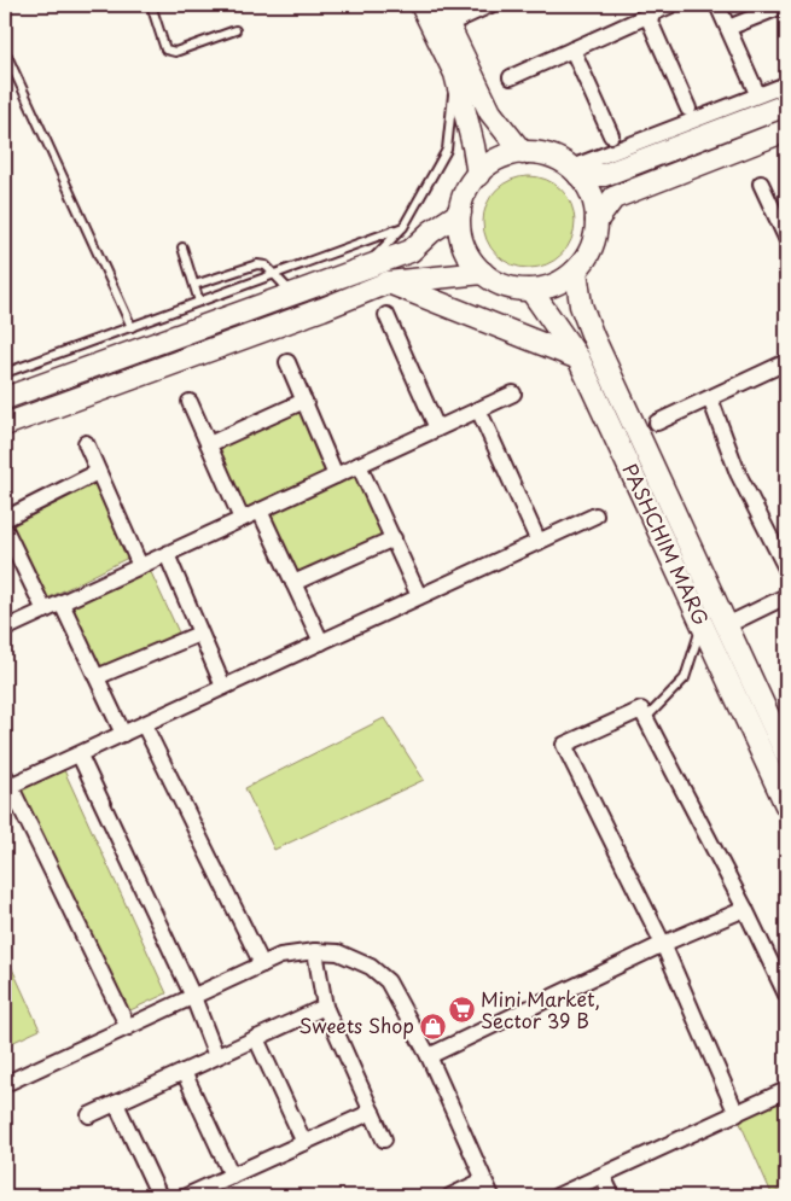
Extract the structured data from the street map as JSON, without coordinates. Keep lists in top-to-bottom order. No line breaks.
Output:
{"streets":{"main road":["PASHCHIM MARG"]},"places":{"supermarket":["Mini Market, Sector 39 B"],"shop":["Sweets Shop"]}}
